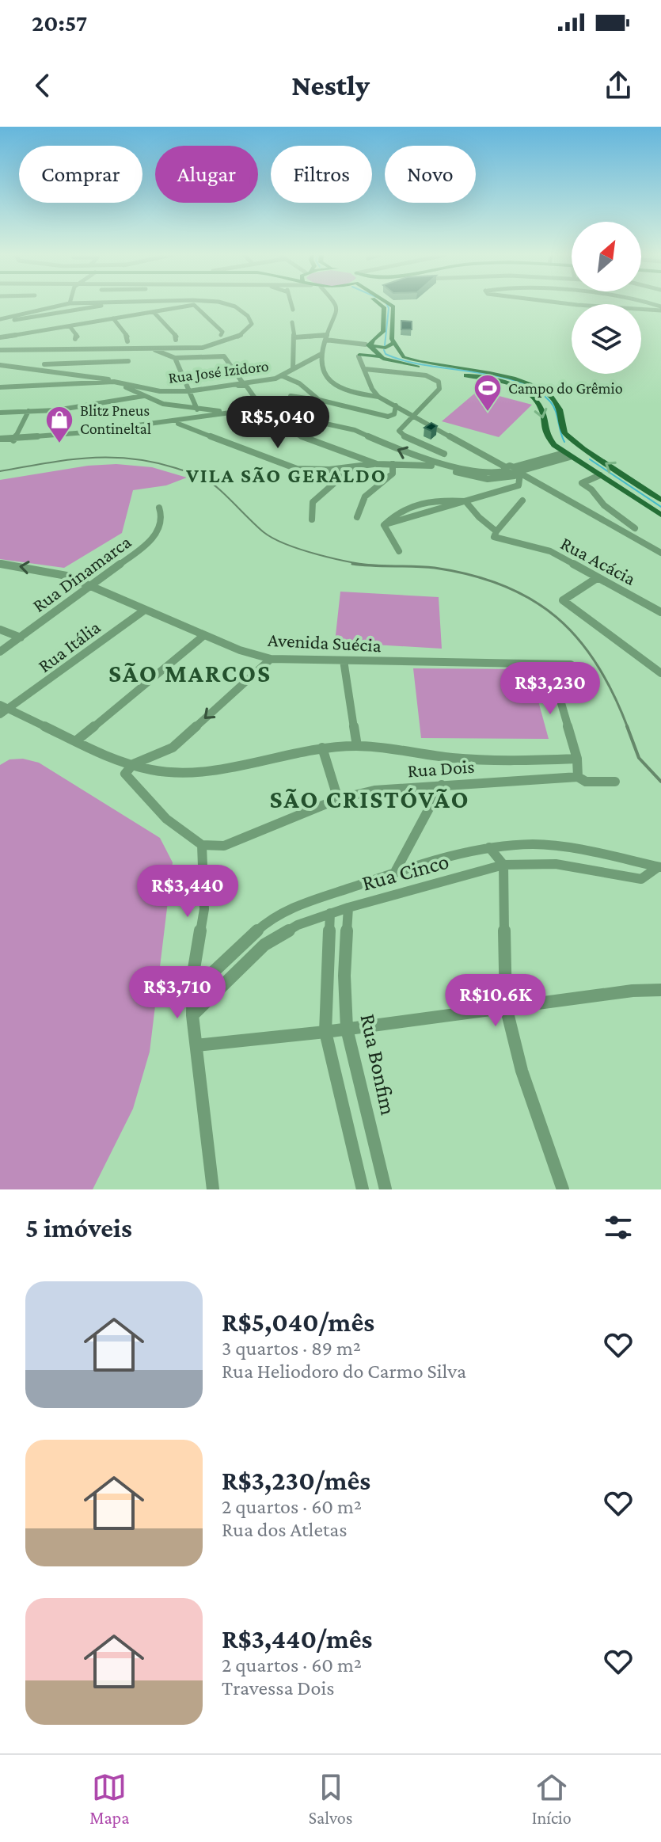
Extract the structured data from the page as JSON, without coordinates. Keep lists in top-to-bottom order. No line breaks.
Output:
{"streets":{"street":["Rua José Izidoro","Rua Acácia","Rua Dinamarca","Avenida Suécia","Rua Itália","Rua Dois","Rua Cinco","Rua Bonfim"]},"crossings":[["Rua Dinamarca","Avenida Suécia"],["Avenida Suécia","Rua Itália"],["Rua Cinco","Rua Bonfim"]],"districts":["VILA SÃO GERALDO","SÃO MARCOS","SÃO CRISTÓVÃO"],"places":{"sports":["Campo do Grêmio"],"shop":["Blitz Pneus Contineltal"]},"north":"top right","page":{"status":"20:57","header":"Nestly","chip":["Comprar","Alugar","Filtros","Novo"],"price":["R$5,040","R$3,230","R$3,440","R$3,710","R$10.6K"],"heading":"5 imóveis","list":[{"name":"R$5,040/mês","note":"3 quartos · 89 m² · Rua Heliodoro do Carmo Silva"},{"name":"R$3,230/mês","note":"2 quartos · 60 m² · Rua dos Atletas"},{"name":"R$3,440/mês","note":"2 quartos · 60 m² · Travessa Dois"}],"tabs":["Mapa","Salvos","Início"]}}
